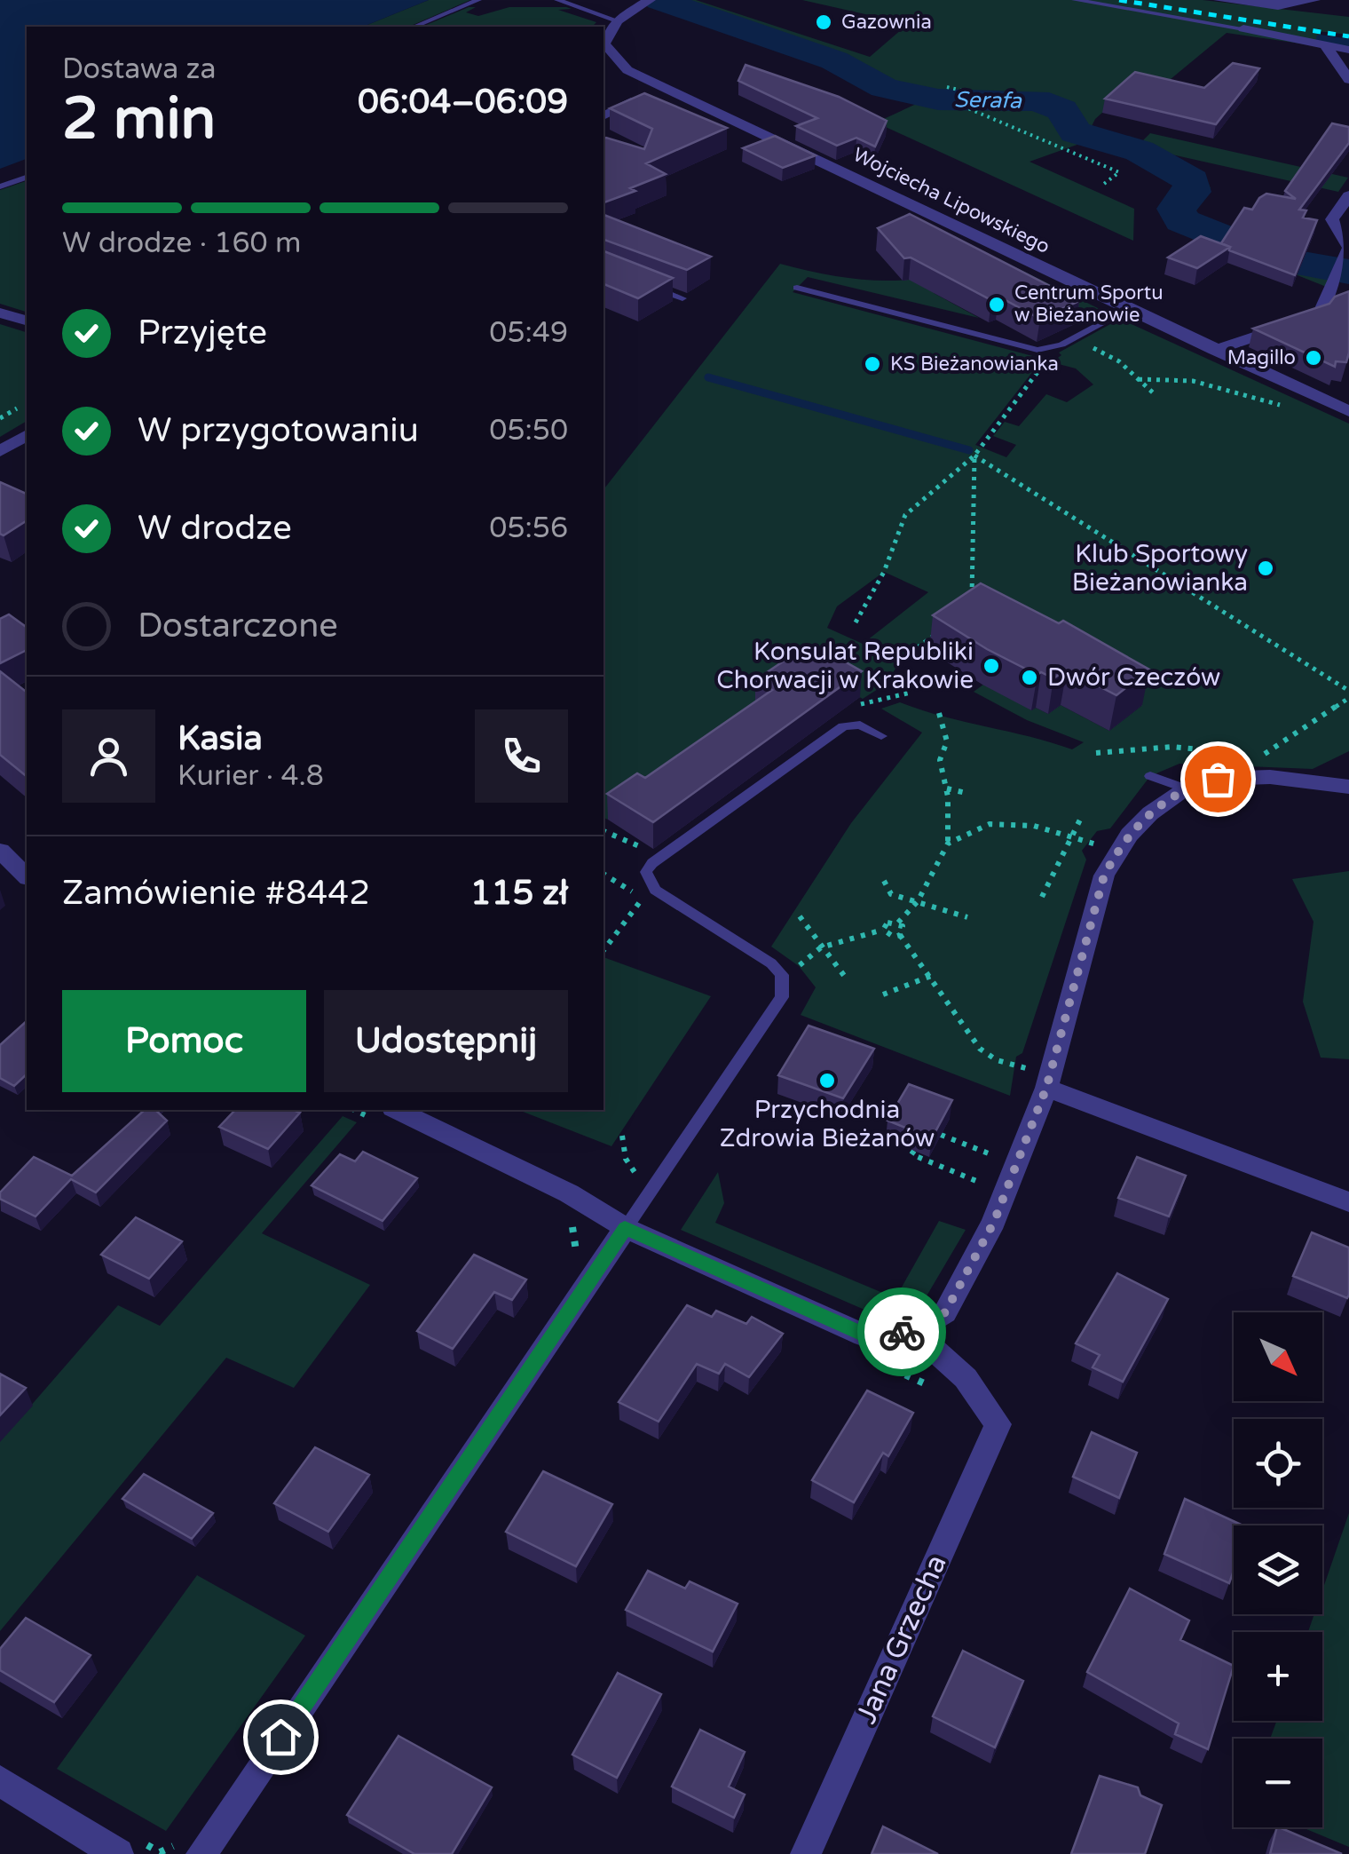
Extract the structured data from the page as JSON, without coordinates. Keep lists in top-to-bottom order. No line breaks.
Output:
{"streets":{"street":["Wojciecha Lipowskiego","Jana Grzecha"]},"water":["Serafa"],"places":["Gazownia","Centrum Sportu w Bieżanowie","Magillo","KS Bieżanowianka","Klub Sportowy Bieżanowianka","Konsulat Republiki Chorwacji w Krakowie","Dwór Czeczów","Przychodnia Zdrowia Bieżanów"],"north":"bottom right","page":{"heading":["2 min","Dostawa za","06:04–06:09"],"panel":["Kasia","Kurier · 4.8","Zamówienie #8442","115 zł"],"bar":"W drodze · 160 m","list":[["Przyjęte","05:49"],["W przygotowaniu","05:50"],["W drodze","05:56"],"Dostarczone"],"buttons":["Pomoc","Udostępnij"],"map_buttons":["+","−"]}}
